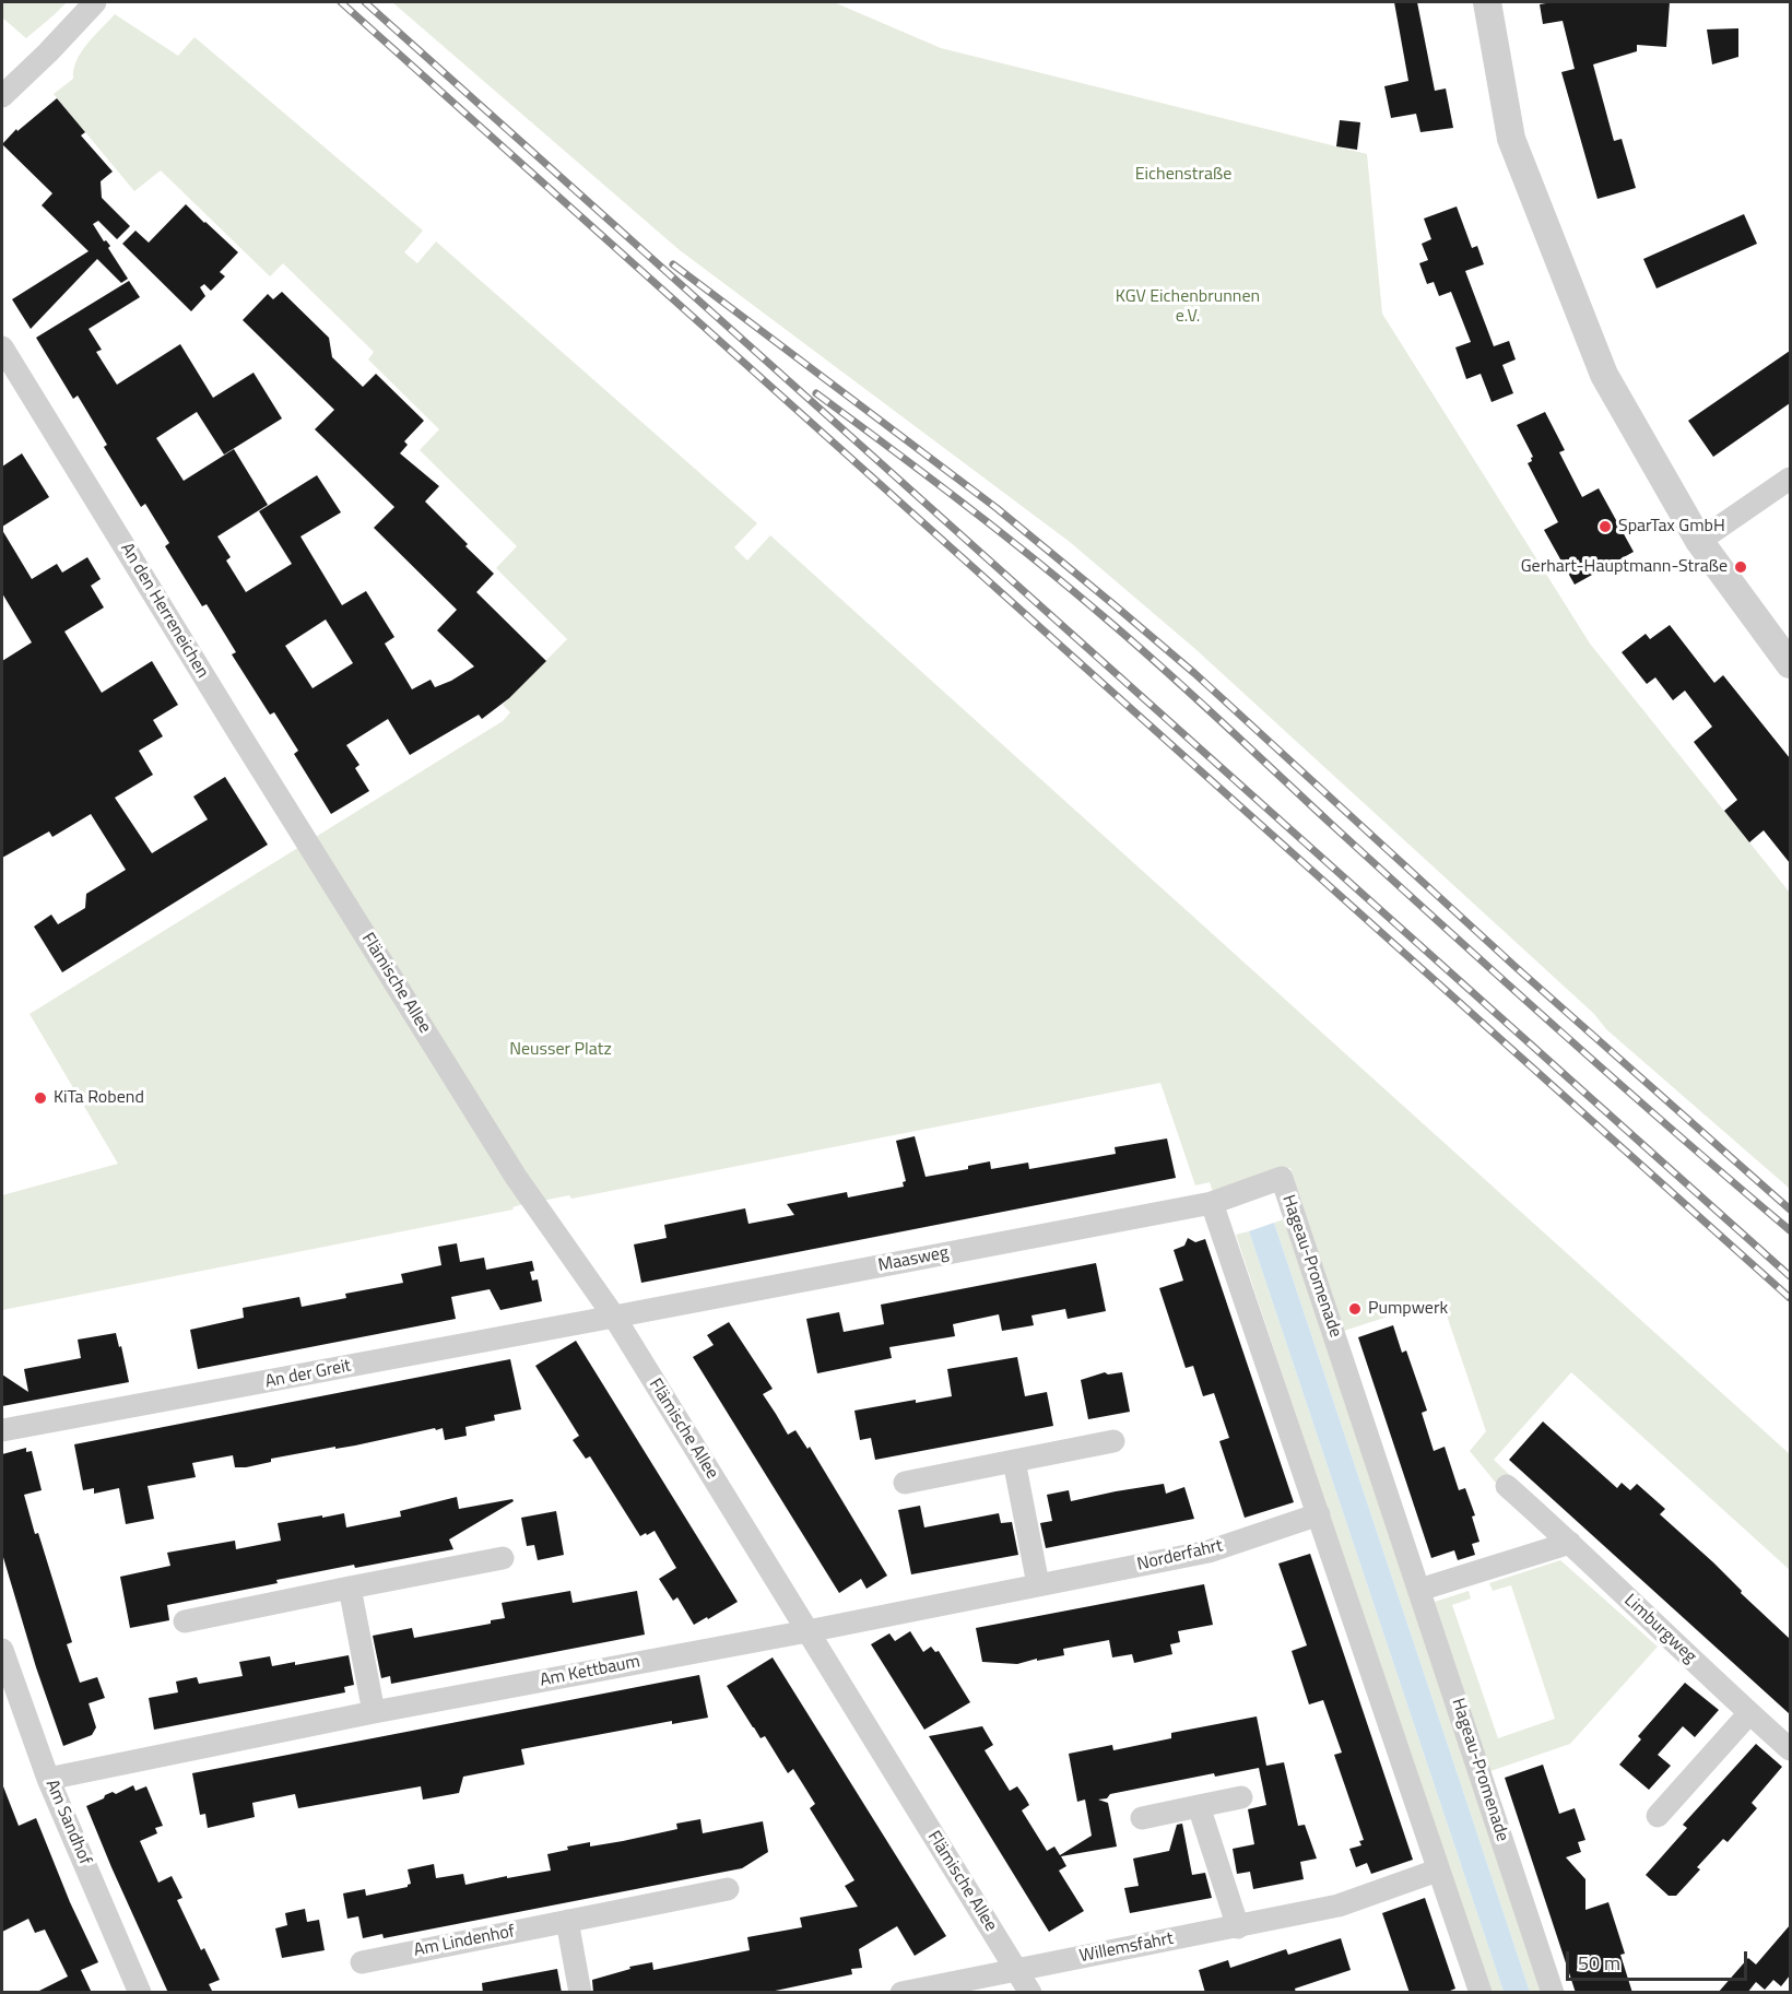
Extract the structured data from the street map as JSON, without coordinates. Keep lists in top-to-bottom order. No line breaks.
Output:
{"streets":{"street":["An den Herreneichen","Flämische Allee","Maasweg","Hageau-Promenade","An der Greit","Norderfahrt","Limburgweg","Am Kettbaum","Am Sandhof","Am Lindenhof","Willemsfahrt"]},"crossings":[["An den Herreneichen","Flämische Allee"],["Flämische Allee","Maasweg"],["Flämische Allee","An der Greit"],["Flämische Allee","Norderfahrt"],["Flämische Allee","Am Kettbaum"],["Flämische Allee","Willemsfahrt"],["Maasweg","Hageau-Promenade"],["Maasweg","An der Greit"],["Norderfahrt","Am Kettbaum"],["Am Kettbaum","Am Sandhof"]],"parks":["Eichenstraße","KGV Eichenbrunnen e.V.","Neusser Platz"],"places":["SparTax GmbH","Gerhart-Hauptmann-Straße","KiTa Robend","Pumpwerk"],"scale_bar":"50 m"}
